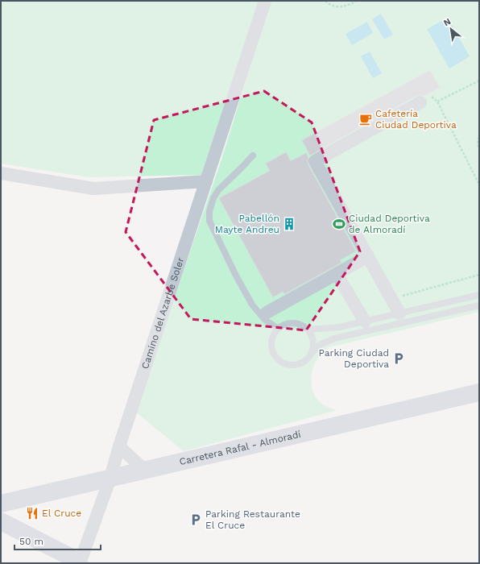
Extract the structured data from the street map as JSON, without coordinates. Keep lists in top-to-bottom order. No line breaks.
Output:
{"streets":{"main road":["Carretera Rafal - Almoradí"],"street":["Camino del Azarbe Soler"]},"crossings":[["Camino del Azarbe Soler","Carretera Rafal - Almoradí"]],"places":{"cafe":["Cafetería Ciudad Deportiva"],"building":["Pabellón Mayte Andreu"],"sports":["Ciudad Deportiva de Almoradí"],"parking":["Parking Ciudad Deportiva","Parking Restaurante El Cruce"],"restaurant":["El Cruce"]},"scale_bar":"50 m","north":"top left"}
